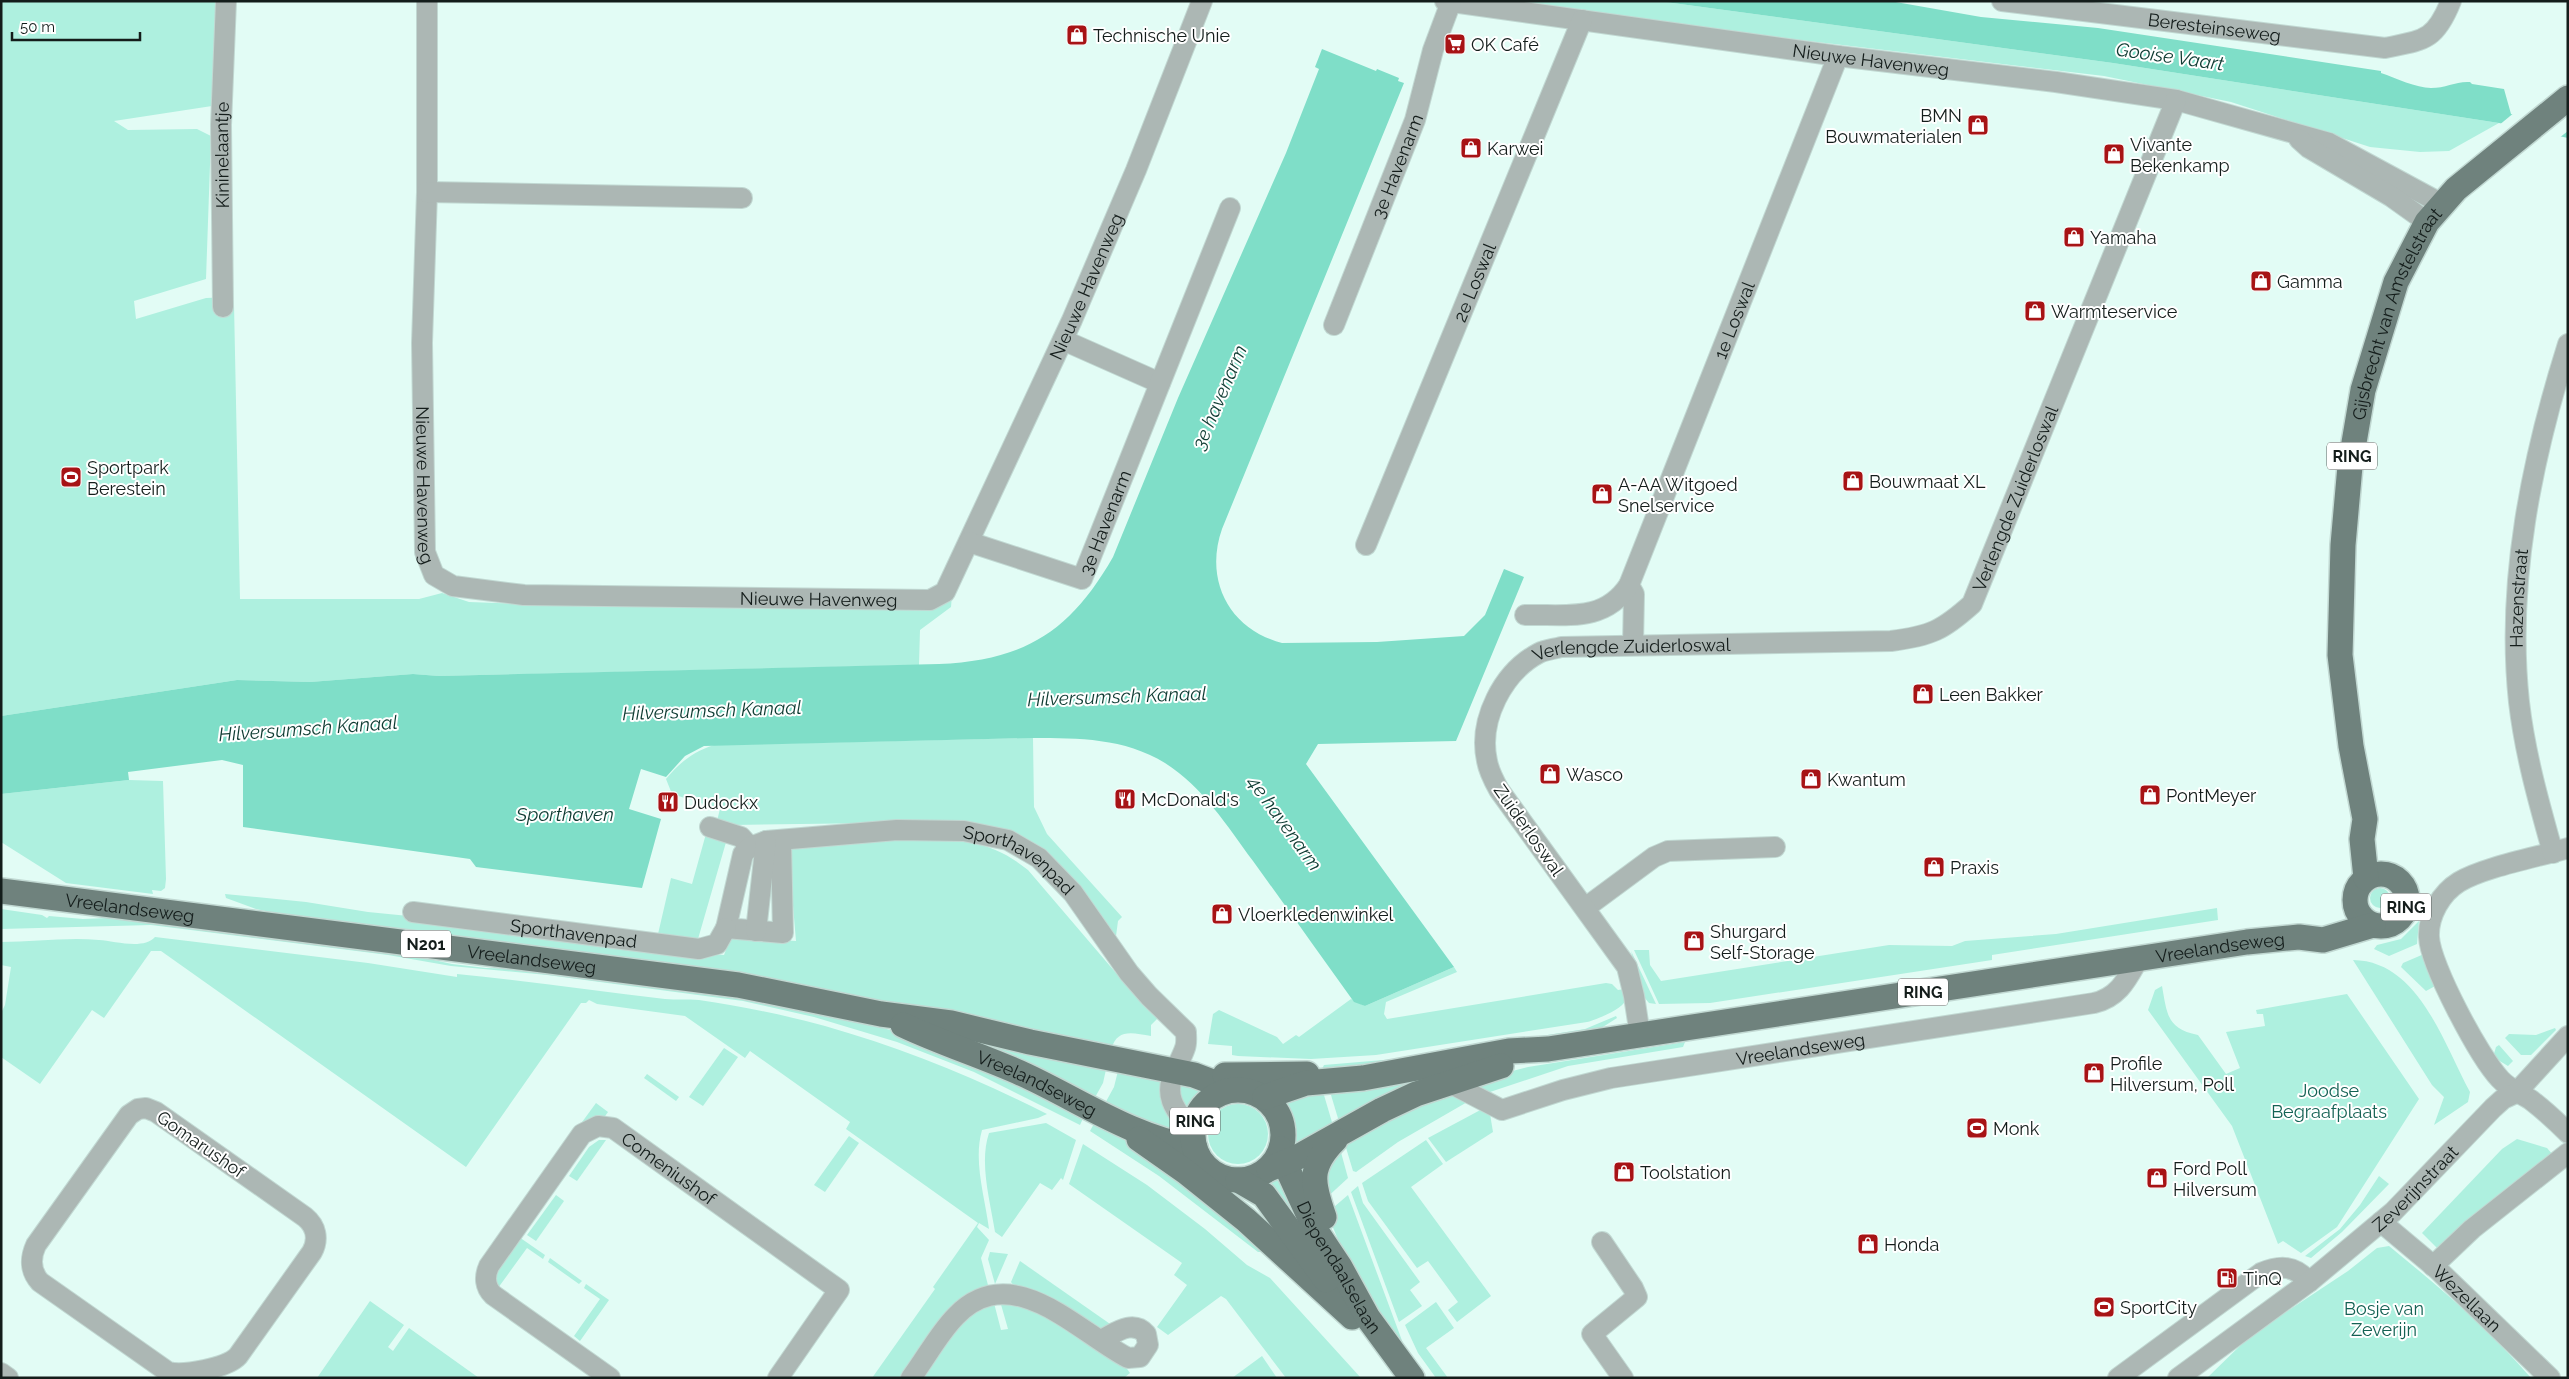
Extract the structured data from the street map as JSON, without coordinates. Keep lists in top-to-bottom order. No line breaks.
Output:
{"streets":{"main road":["Gijsbrecht van Amstelstraat","RING","Vreelandseweg","N201","Diependaalselaan"],"street":["Beresteinseweg","Nieuwe Havenweg","Kininelaantje","3e Havenarm","2e Loswal","1e Loswal","Verlengde Zuiderloswal","Hazenstraat","Zuiderloswal","Sporthavenpad","Gomarushof","Comeniushof","Zeverijnstraat","Wezellaan"]},"crossings":[["Nieuwe Havenweg","3e Havenarm"],["Nieuwe Havenweg","2e Loswal"],["Nieuwe Havenweg","Gijsbrecht van Amstelstraat"],["Nieuwe Havenweg","1e Loswal"],["Nieuwe Havenweg","Verlengde Zuiderloswal"],["Gijsbrecht van Amstelstraat","RING"],["Gijsbrecht van Amstelstraat","Vreelandseweg"],["RING","Vreelandseweg"],["RING","Diependaalselaan"],["Verlengde Zuiderloswal","Zuiderloswal"],["Zuiderloswal","Vreelandseweg"],["Sporthavenpad","Vreelandseweg"],["Vreelandseweg","Diependaalselaan"],["Zeverijnstraat","Wezellaan"]],"water":["Gooise Vaart","3e havenarm","Hilversumsch Kanaal","Sporthaven","4e havenarm"],"parks":["Joodse Begraafplaats","Bosje van Zeverijn"],"places":{"shop":["Technische Unie","BMN Bouwmaterialen","Karwei","Vivante Bekenkamp","Yamaha","Gamma","Warmteservice","Bouwmaat XL","A-AA Witgoed Snelservice","Leen Bakker","Wasco","Kwantum","PontMeyer","Praxis","Vloerkledenwinkel","Shurgard Self-Storage","Profile Hilversum, Poll","Toolstation","Ford Poll Hilversum","Honda"],"supermarket":["OK Café"],"sports":["Sportpark Berestein","Monk","SportCity"],"restaurant":["McDonald's","Dudockx"],"fuel station":["TinQ"]},"scale_bar":"50 m"}
